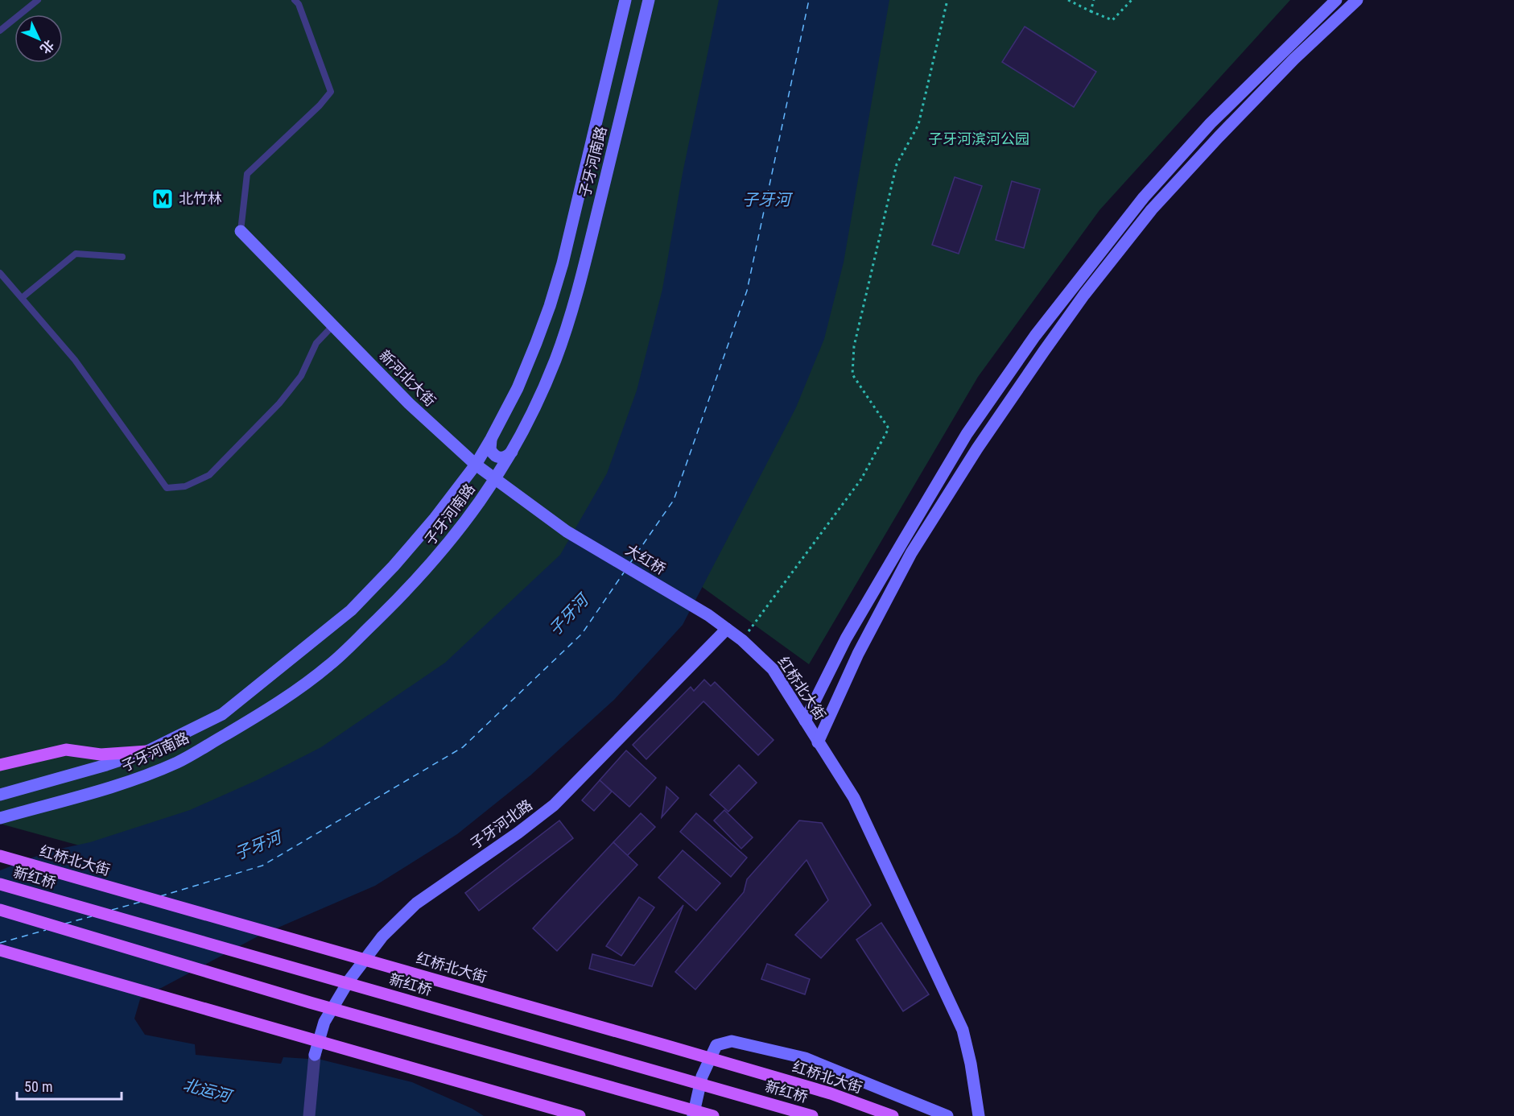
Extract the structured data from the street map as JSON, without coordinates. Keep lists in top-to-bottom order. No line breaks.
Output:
{"streets":{"main road":["红桥北大街","新红桥"],"street":["子牙河南路","新河北大街","大红桥","子牙河北路"]},"crossings":[["子牙河南路","新河北大街"],["新河北大街","大红桥"],["大红桥","红桥北大街"],["红桥北大街","子牙河北路"]],"water":["子牙河","北运河"],"parks":["子牙河滨河公园"],"places":{"metro station":["北竹林"]},"scale_bar":"50 m","north":"bottom right"}
